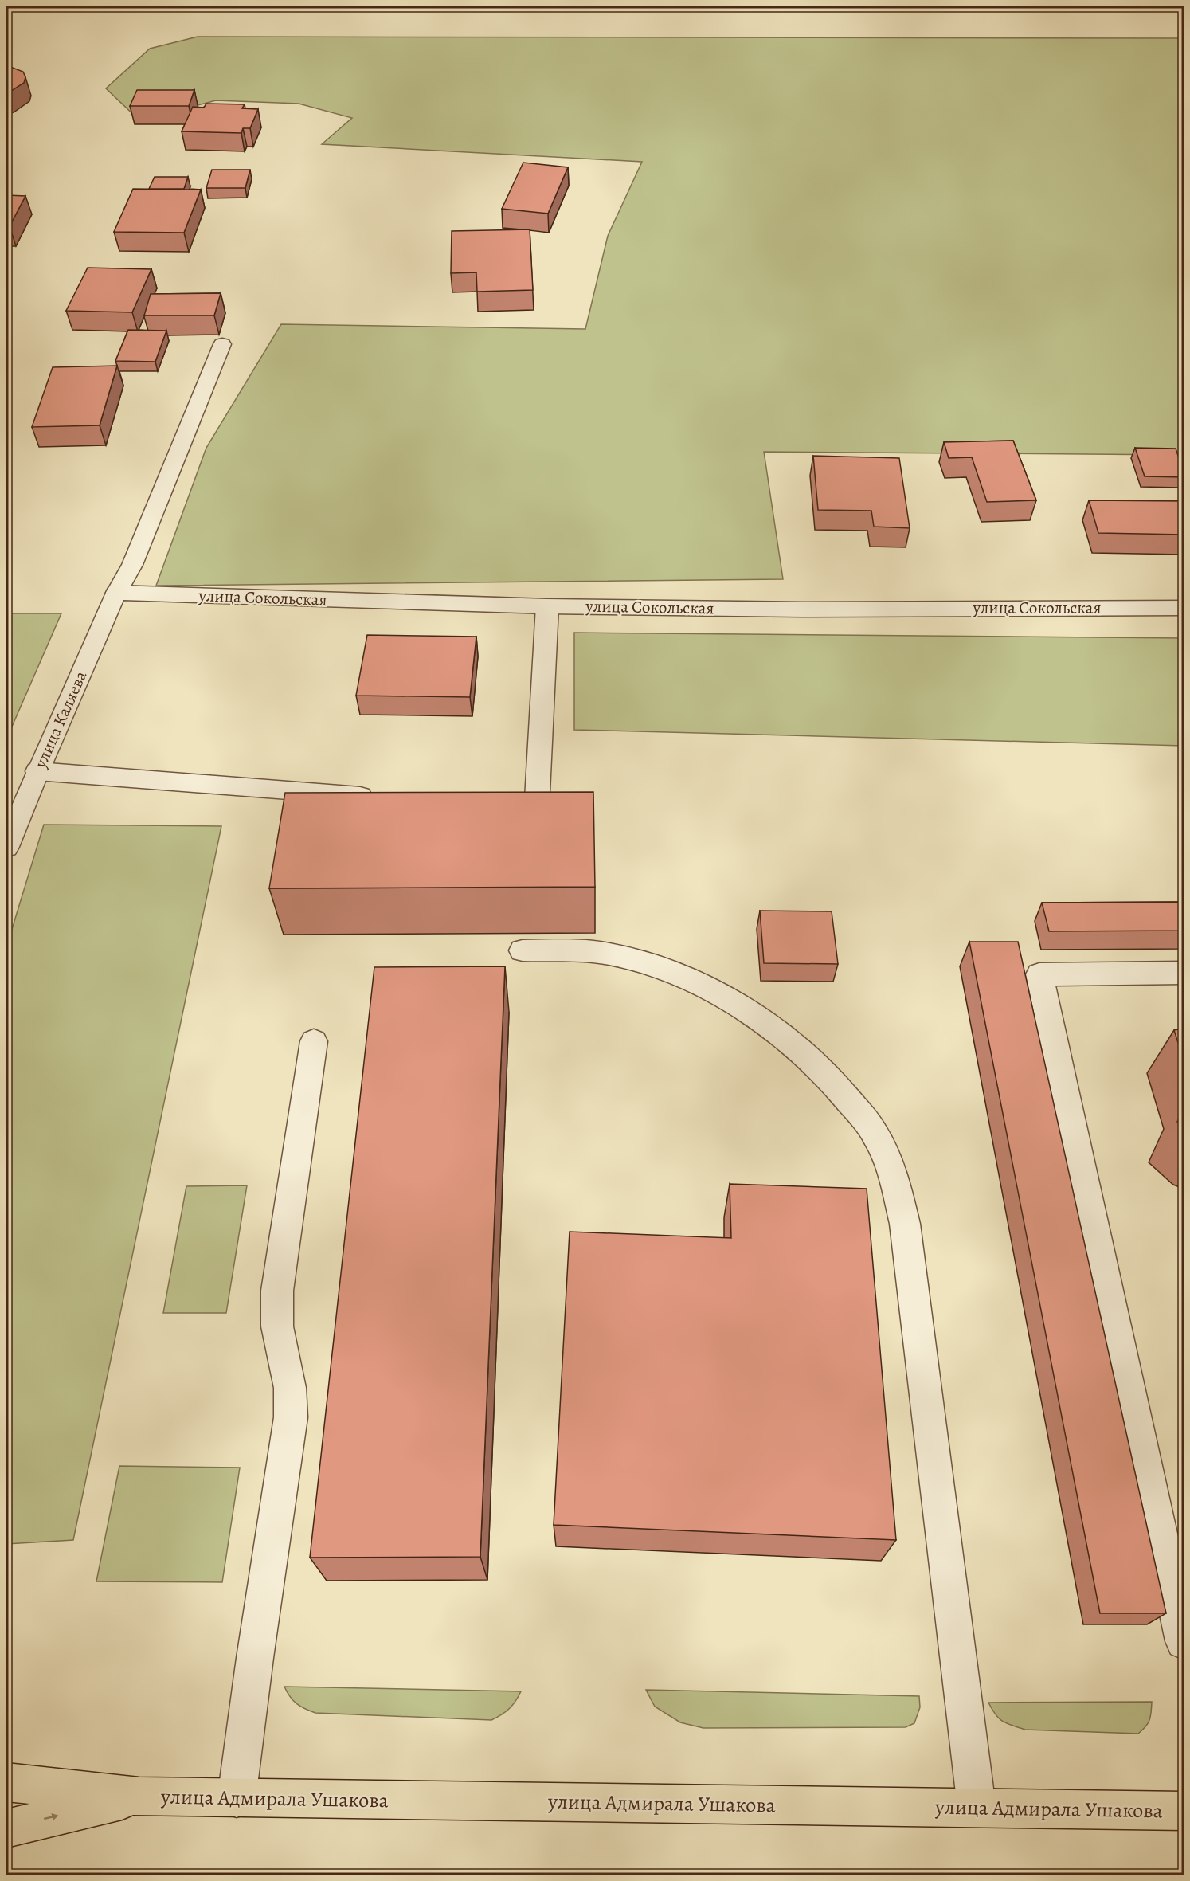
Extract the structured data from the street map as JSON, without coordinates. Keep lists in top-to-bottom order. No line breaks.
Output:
{"streets":{"main road":["улица Адмирала Ушакова"],"street":["улица Сокольская","улица Каляева"]},"crossings":[["улица Сокольская","улица Каляева"]]}
